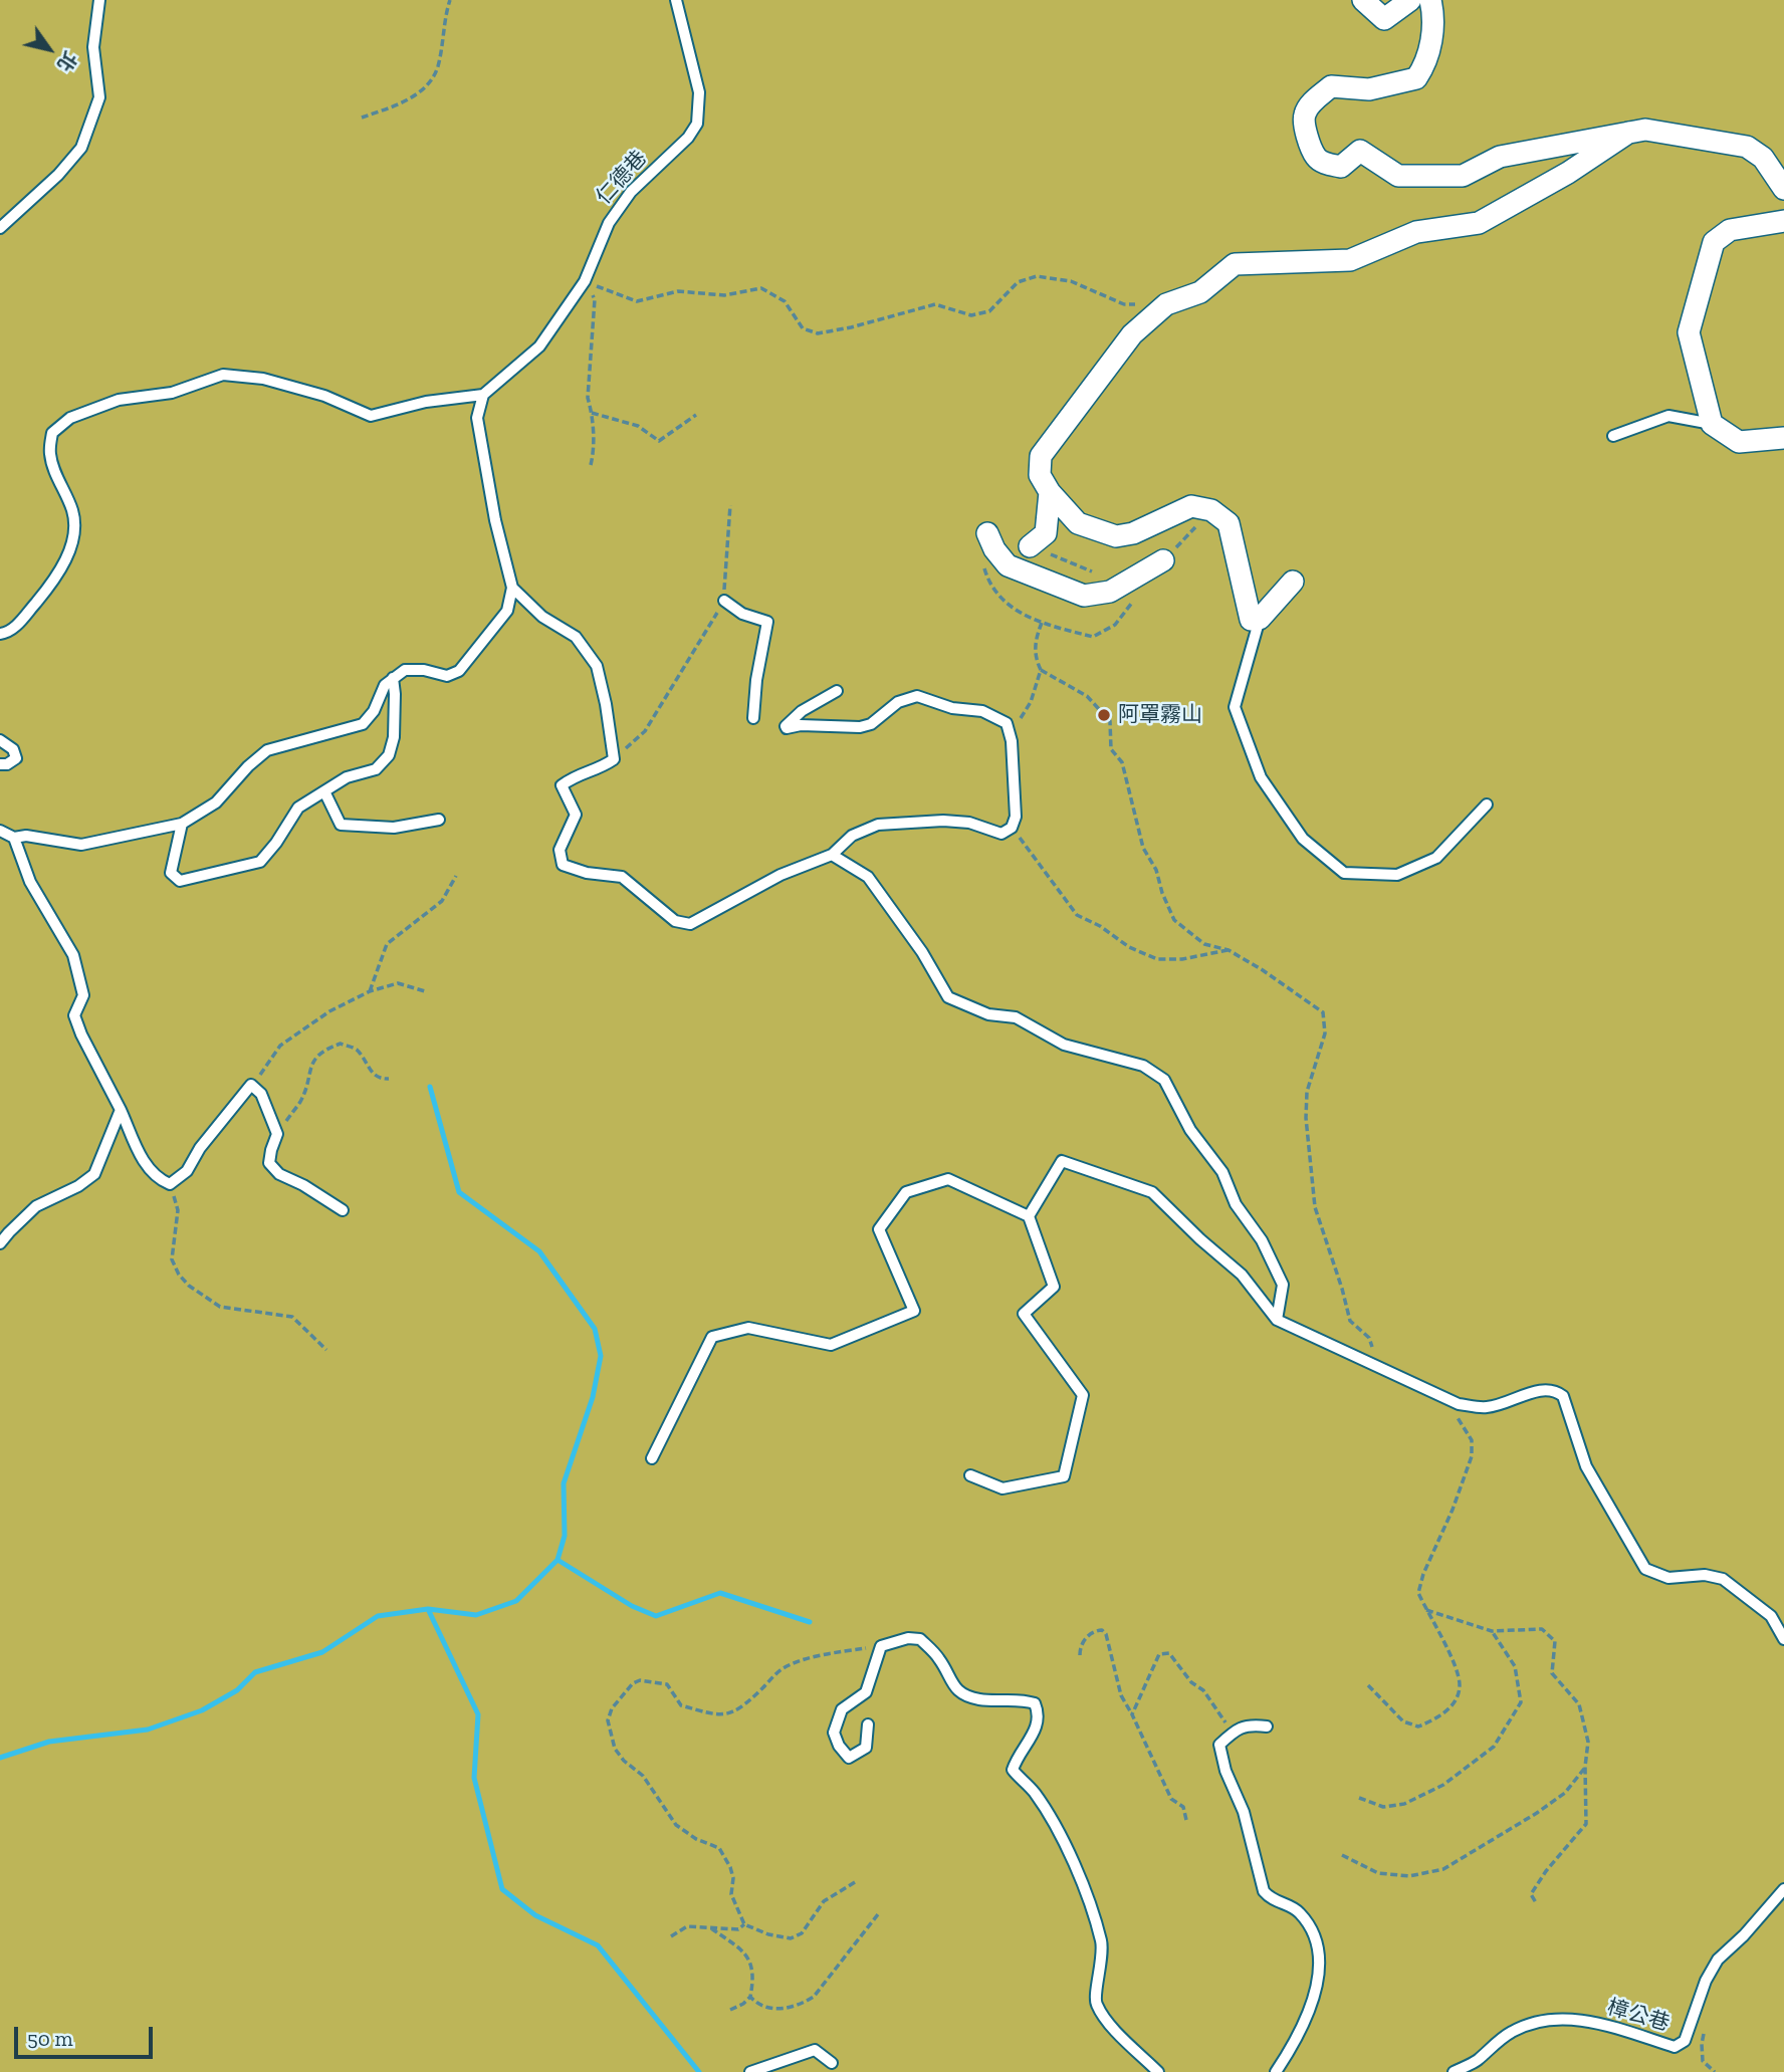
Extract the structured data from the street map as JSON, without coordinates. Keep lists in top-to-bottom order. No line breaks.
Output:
{"streets":{"lane":["仁德巷","樟公巷"]},"places":["阿罩霧山"],"scale_bar":"50 m","north":"bottom right"}
